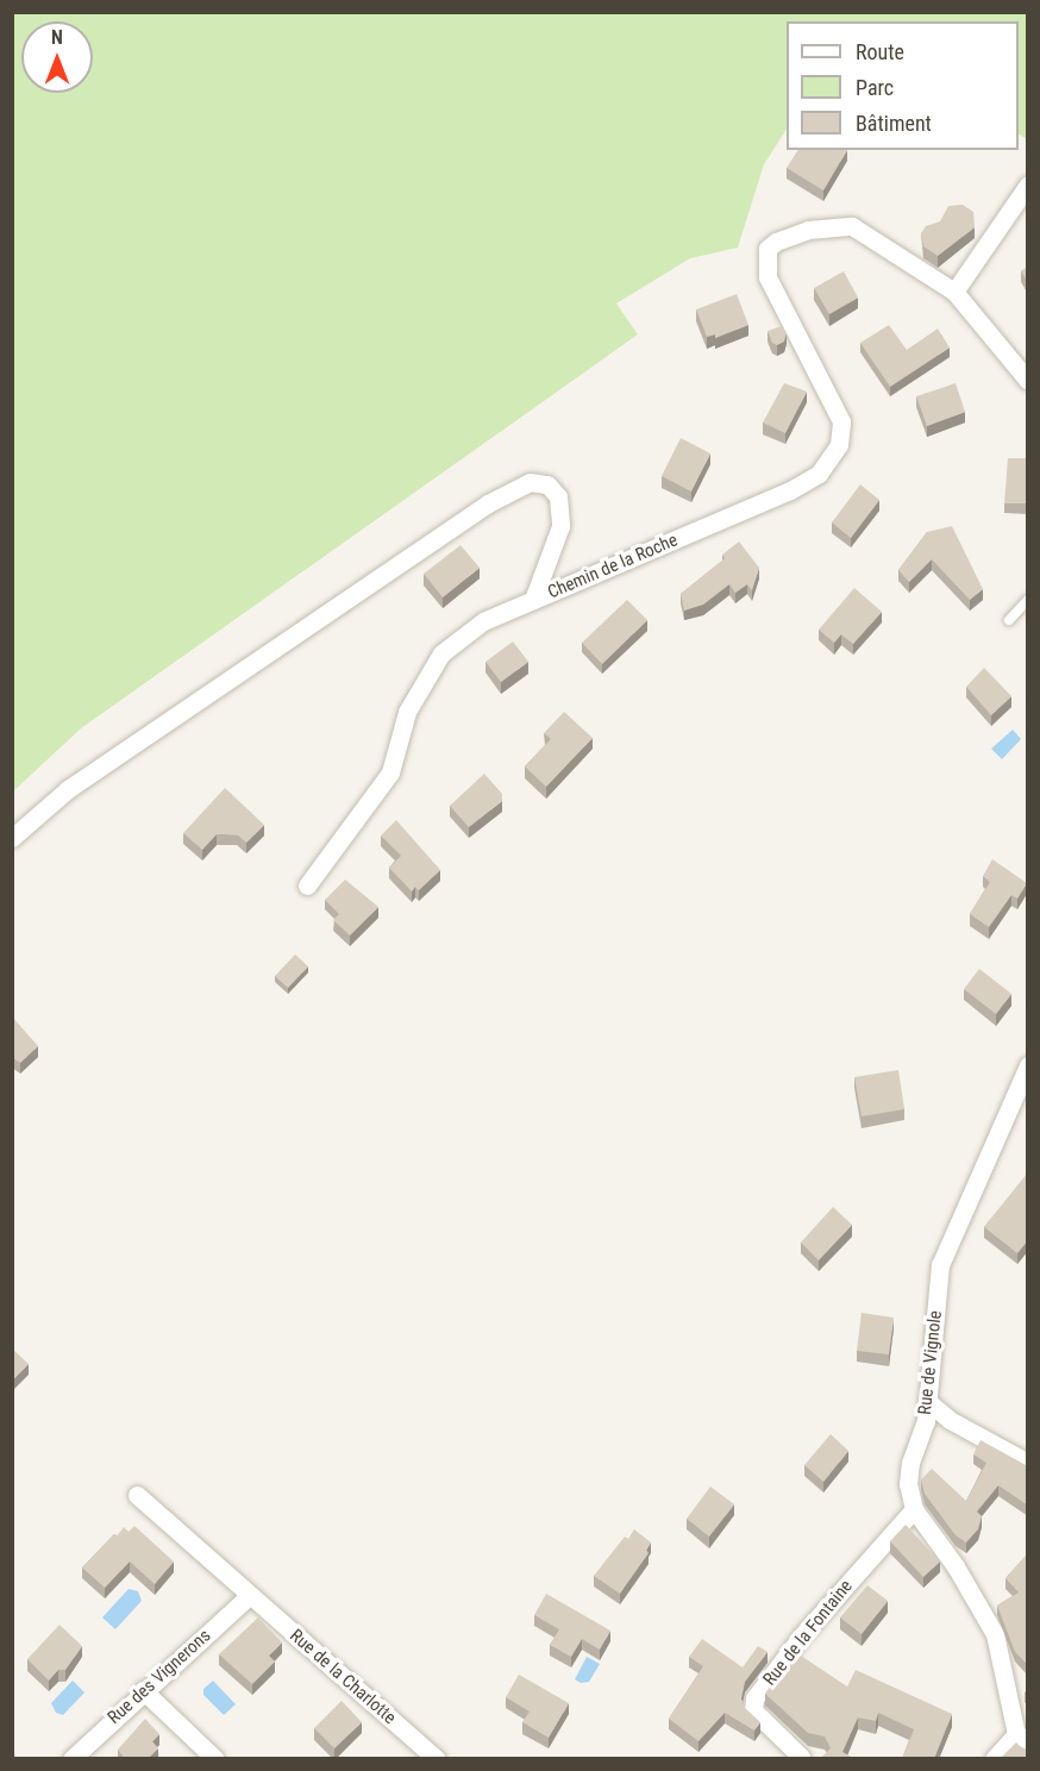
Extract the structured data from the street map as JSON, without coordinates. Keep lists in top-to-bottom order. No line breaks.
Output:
{"streets":{"street":["Chemin de la Roche","Rue de Vignole","Rue de la Fontaine","Rue des Vignerons","Rue de la Charlotte"]},"crossings":[["Rue de Vignole","Rue de la Fontaine"],["Rue des Vignerons","Rue de la Charlotte"]],"legend":["Route","Parc","Bâtiment"],"north":"top"}
